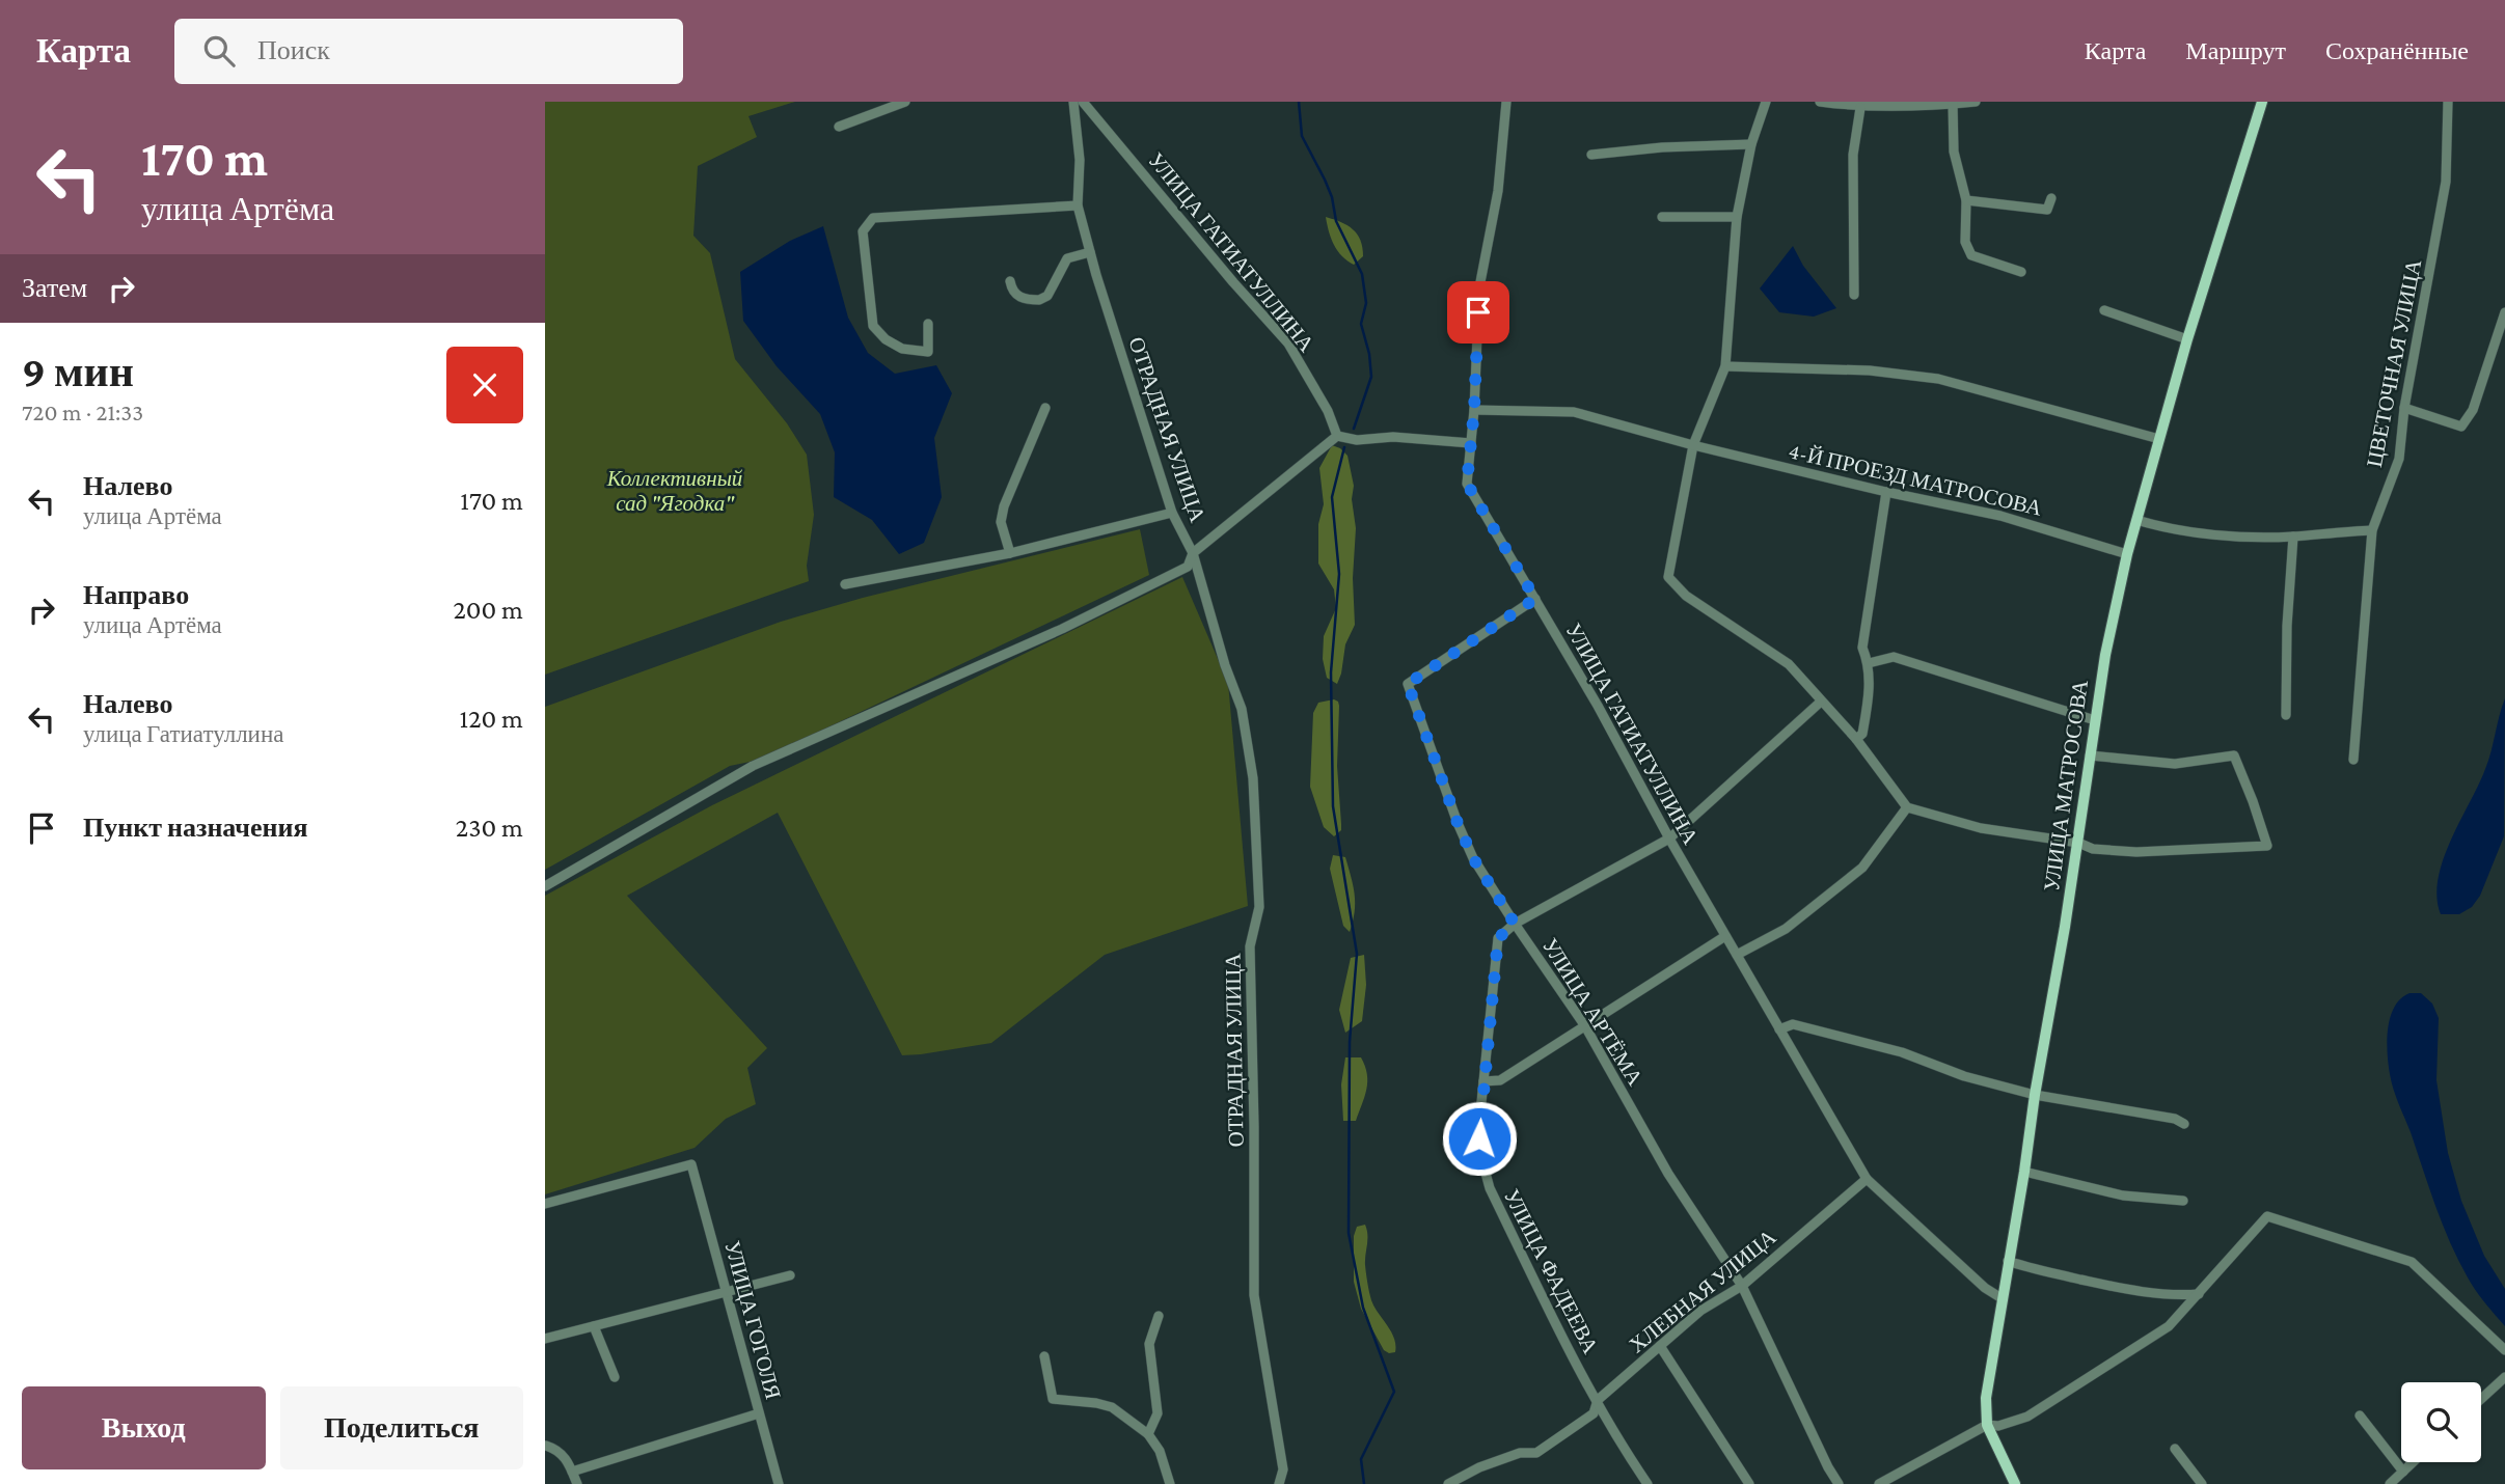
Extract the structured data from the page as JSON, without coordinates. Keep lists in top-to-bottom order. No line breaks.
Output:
{"streets":{"main road":["УЛИЦА МАТРОСОВА"],"street":["УЛИЦА ГАТИАТУЛЛИНА","ЦВЕТОЧНАЯ УЛИЦА","ОТРАДНАЯ УЛИЦА","4-Й ПРОЕЗД МАТРОСОВА","УЛИЦА АРТЁМА","УЛИЦА ФАДЕЕВА","ХЛЕБНАЯ УЛИЦА","УЛИЦА ГОГОЛЯ"]},"crossings":[["УЛИЦА ГАТИАТУЛЛИНА","4-Й ПРОЕЗД МАТРОСОВА"],["УЛИЦА ГАТИАТУЛЛИНА","УЛИЦА МАТРОСОВА"],["УЛИЦА ГАТИАТУЛЛИНА","УЛИЦА АРТЁМА"],["УЛИЦА ГАТИАТУЛЛИНА","УЛИЦА ФАДЕЕВА"],["УЛИЦА ГАТИАТУЛЛИНА","ХЛЕБНАЯ УЛИЦА"],["4-Й ПРОЕЗД МАТРОСОВА","УЛИЦА МАТРОСОВА"],["УЛИЦА АРТЁМА","УЛИЦА ФАДЕЕВА"],["УЛИЦА АРТЁМА","ХЛЕБНАЯ УЛИЦА"],["УЛИЦА ФАДЕЕВА","ХЛЕБНАЯ УЛИЦА"]],"parks":["Коллективный сад \"Ягодка\""],"page":{"header":"Карта","search":"Поиск","nav":["Карта","Маршрут","Сохранённые"],"turn":["170 m","улица Артёма"],"then":"Затем","heading":["9 мин","720 m · 21:33"],"list":[{"name":"Налево","note":"улица Артёма","value":"170 m"},{"name":"Направо","note":"улица Артёма","value":"200 m"},{"name":"Налево","note":"улица Гатиатуллина","value":"120 m"},{"name":"Пункт назначения","value":"230 m"}],"buttons":["Выход","Поделиться"]}}
